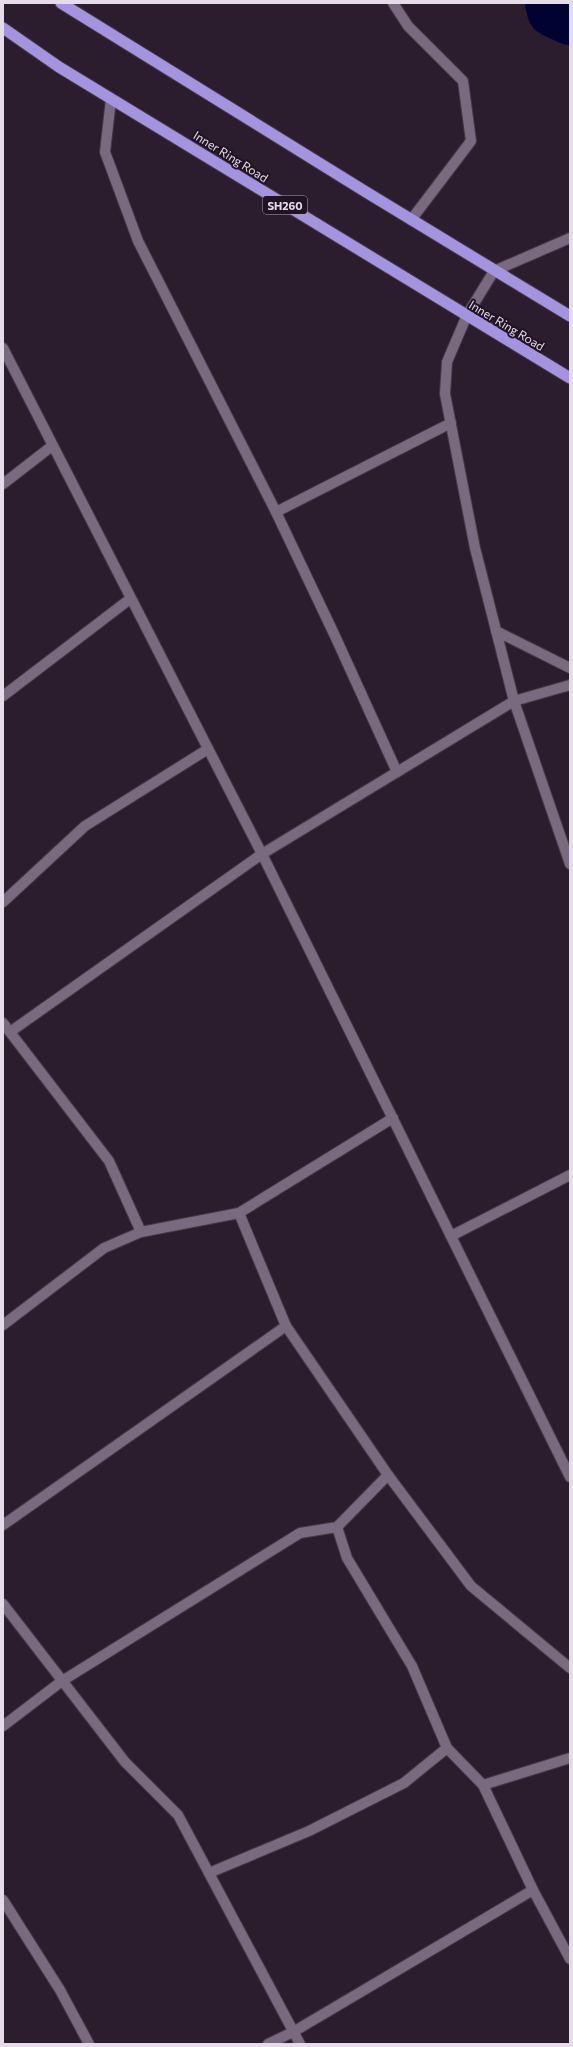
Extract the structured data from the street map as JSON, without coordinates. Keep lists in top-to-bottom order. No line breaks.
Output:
{"streets":{"highway":["Inner Ring Road","SH260"]}}
